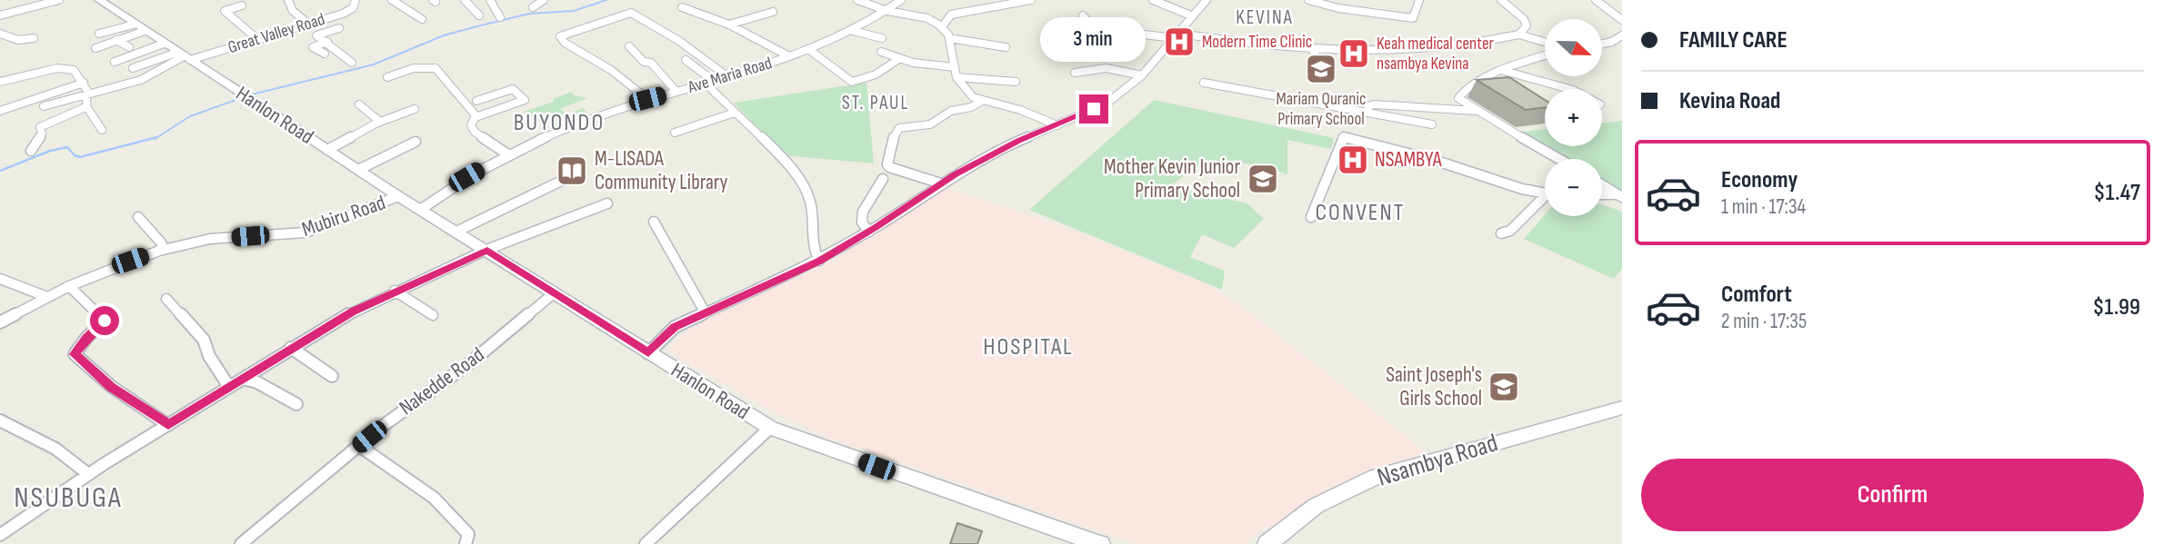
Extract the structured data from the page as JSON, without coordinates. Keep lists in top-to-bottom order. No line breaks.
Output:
{"streets":{"main road":["Hanlon Road","Nsambya Road"],"street":["Great Valley Road","Ave Maria Road","Mubiru Road","Nakedde Road"]},"crossings":[["Great Valley Road","Hanlon Road"],["Ave Maria Road","Hanlon Road"],["Hanlon Road","Mubiru Road"],["Hanlon Road","Nakedde Road"]],"districts":["KEVINA","ST. PAUL","BUYONDO","CONVENT","HOSPITAL","NSUBUGA"],"places":{"hospital":["Modern Time Clinic","Keah medical center nsambya Kevina","NSAMBYA"],"school or university":["Mariam Quranic Primary School","Mother Kevin Junior Primary School","Saint Joseph's Girls School"],"library":["M-LISADA Community Library"]},"north":"right","page":{"banner":["FAMILY CARE","Kevina Road"],"bubble":"3 min","map_buttons":["+","−"],"list":[{"name":"Economy","note":"1 min · 17:34","value":"$1.47"},{"name":"Comfort","note":"2 min · 17:35","value":"$1.99"}],"buttons":"Confirm"}}
